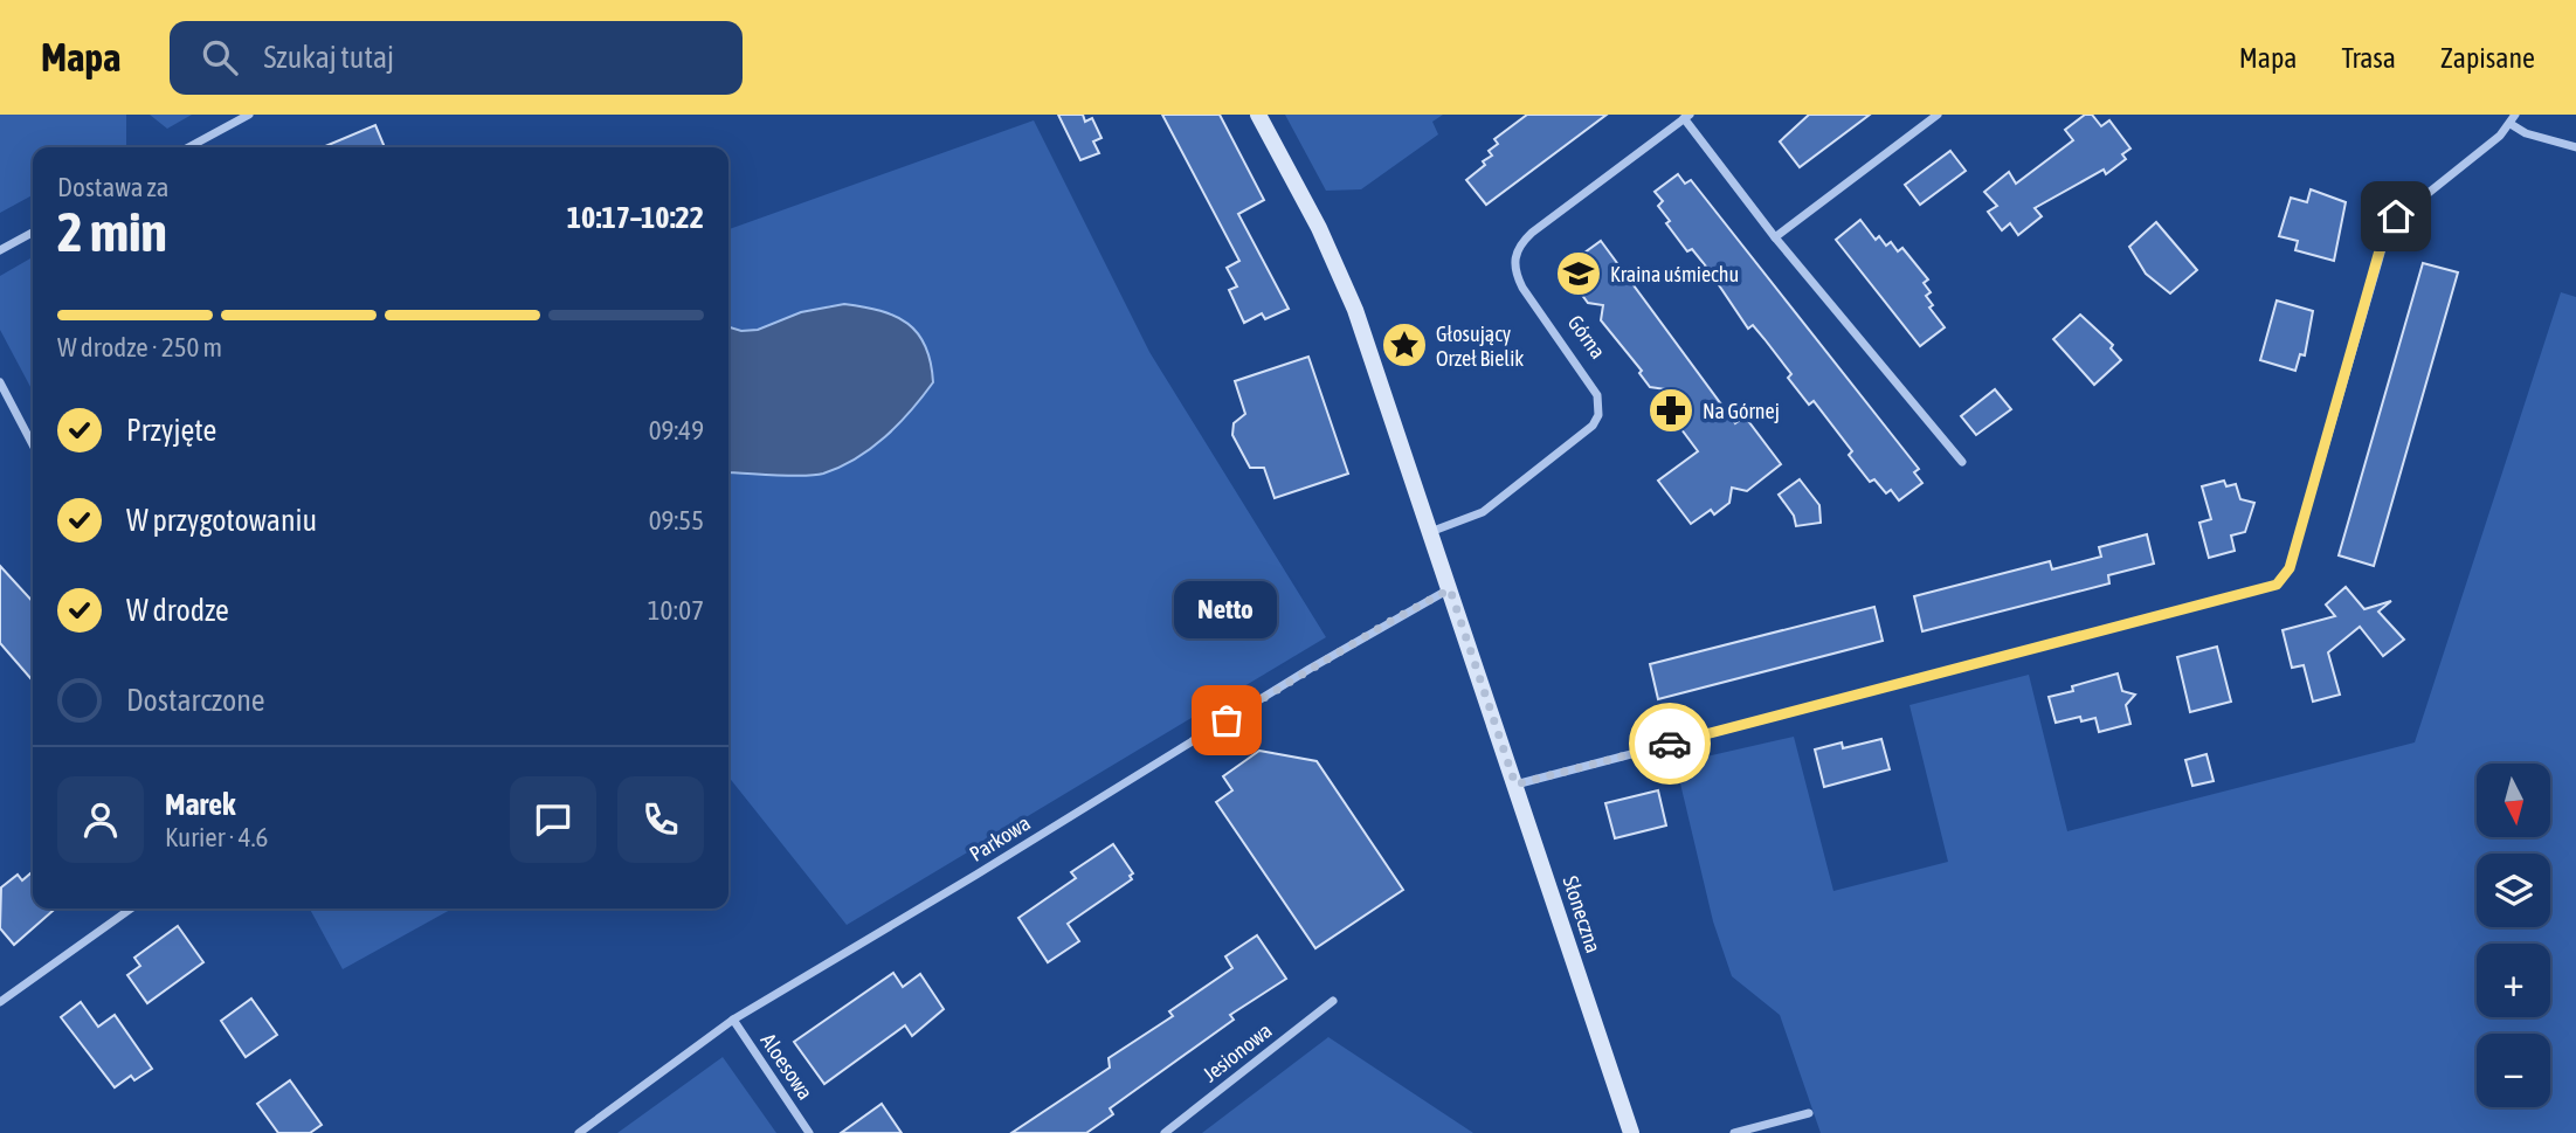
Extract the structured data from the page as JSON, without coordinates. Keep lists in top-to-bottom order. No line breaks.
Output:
{"streets":{"street":["Górna","Parkowa","Słoneczna","Jesionowa","Aloesowa"]},"crossings":[["Parkowa","Słoneczna"],["Parkowa","Aloesowa"]],"places":{"school or university":["Kraina uśmiechu"],"place":["Głosujący Orzeł Bielik"],"pharmacy":["Na Górnej"],"other":["Netto"]},"north":"bottom","page":{"header":"Mapa","search":"Szukaj tutaj","nav":["Mapa","Trasa","Zapisane"],"heading":["2 min","Dostawa za","10:17–10:22"],"panel":["Marek","Kurier · 4.6"],"bar":"W drodze · 250 m","list":[["Przyjęte","09:49"],["W przygotowaniu","09:55"],["W drodze","10:07"],"Dostarczone"],"bubble":"Netto","map_buttons":["+","−"]}}
